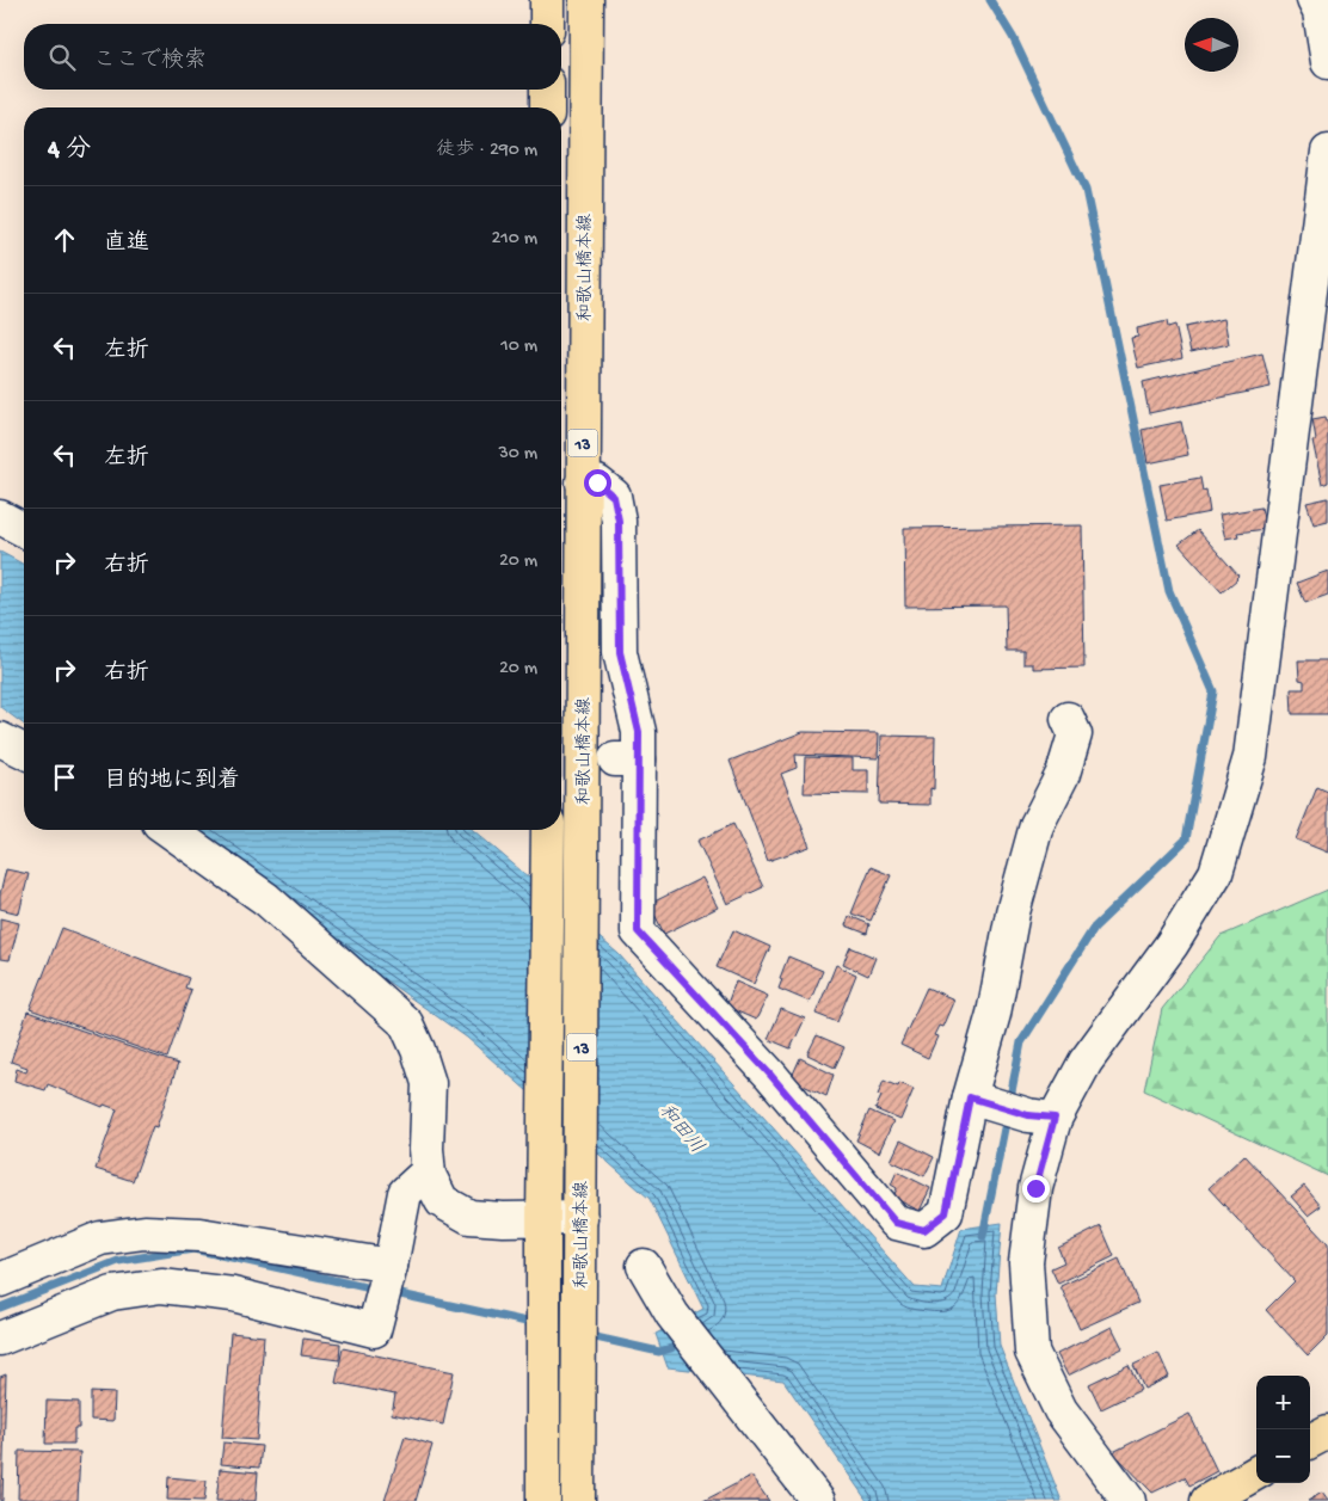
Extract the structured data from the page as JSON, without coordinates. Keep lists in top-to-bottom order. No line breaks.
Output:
{"streets":{"main road":["和歌山橋本線","13"]},"water":["和田川"],"north":"left","page":{"search":"ここで検索","heading":["4 分","徒歩 · 290 m"],"list":[["直進","210 m"],["左折","10 m"],["左折","30 m"],["右折","20 m"],["右折","20 m"],"目的地に到着"],"map_buttons":["+","−"]}}
